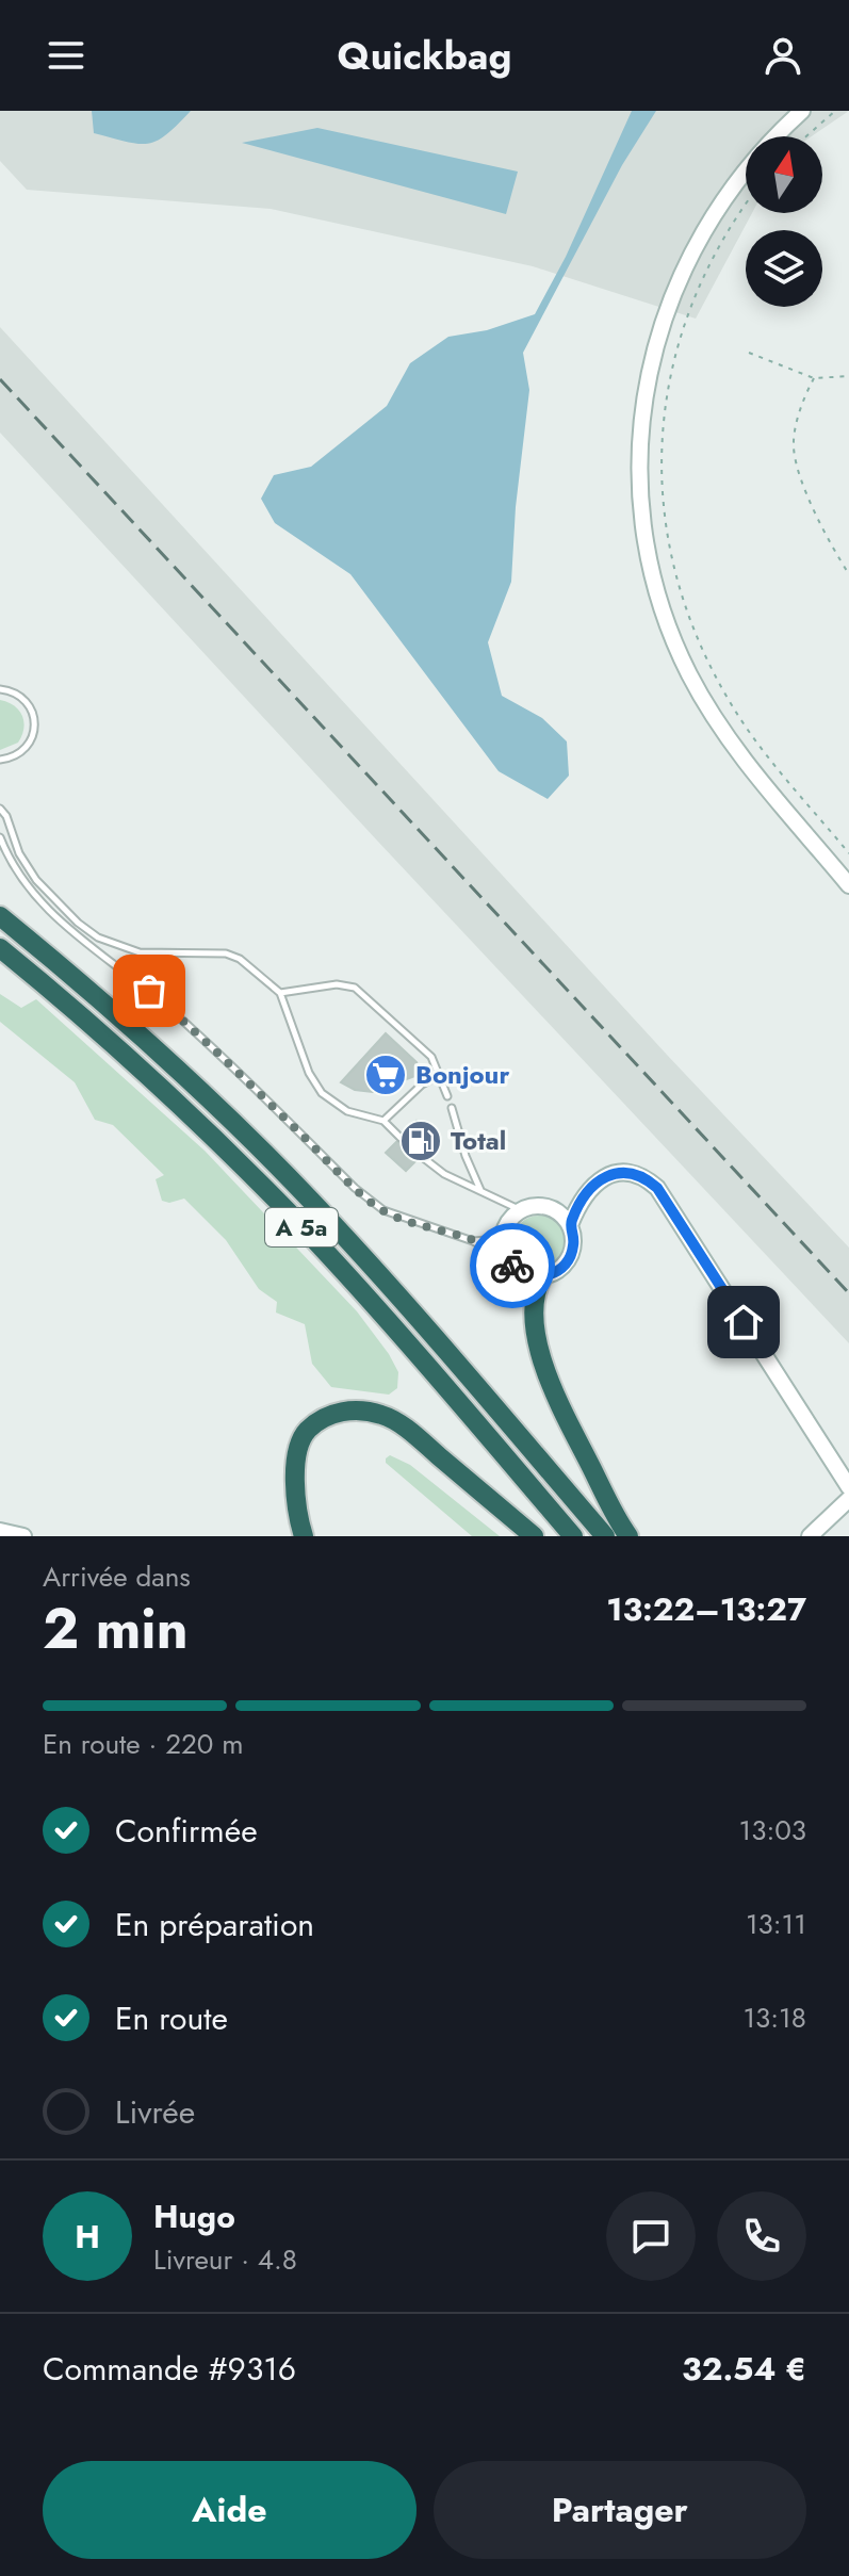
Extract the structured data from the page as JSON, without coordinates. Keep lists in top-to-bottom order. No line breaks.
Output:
{"streets":{"highway":["A 5a"]},"places":{"supermarket":["Bonjour"],"fuel station":["Total"]},"north":"top","page":{"header":"Quickbag","heading":["2 min","Arrivée dans","13:22–13:27"],"panel":["Hugo","Livreur · 4.8","Commande #9316","32.54 €"],"bar":"En route · 220 m","list":[["Confirmée","13:03"],["En préparation","13:11"],["En route","13:18"],"Livrée"],"round":"H","buttons":["Aide","Partager"]}}
